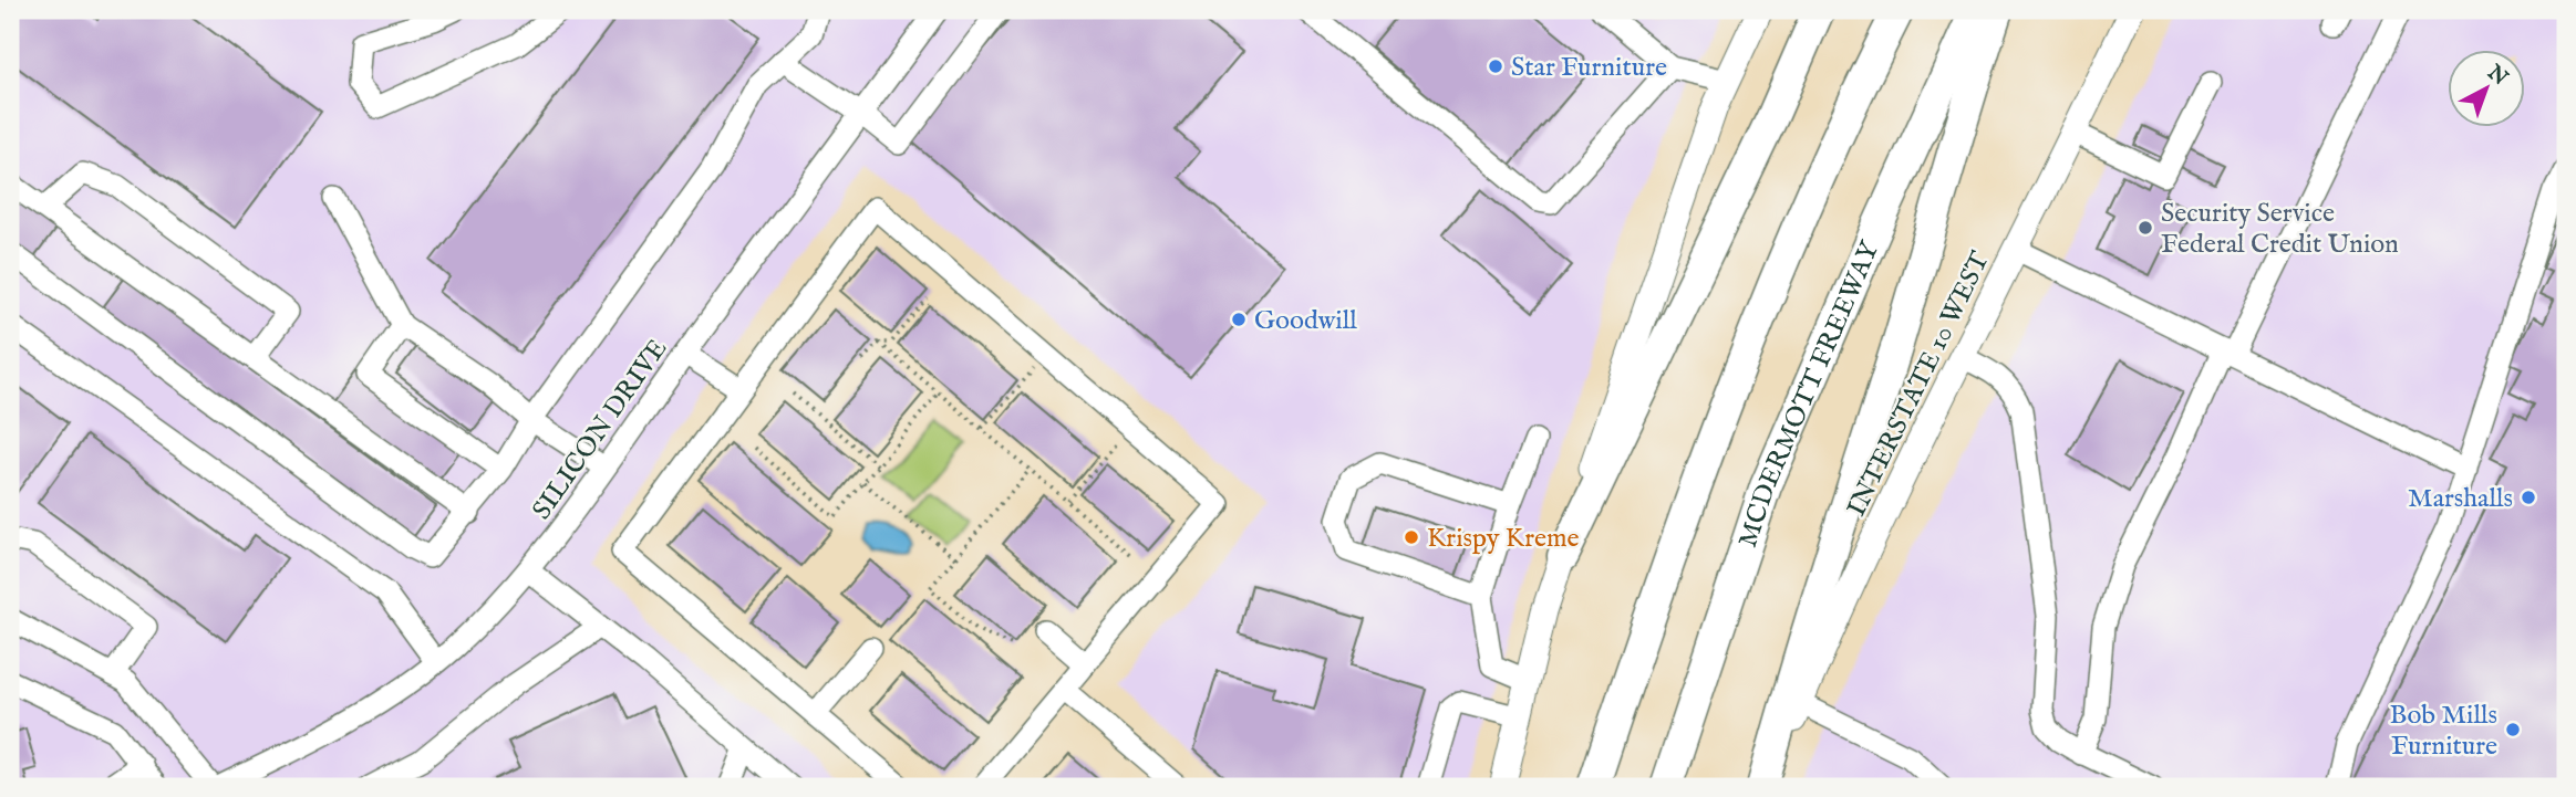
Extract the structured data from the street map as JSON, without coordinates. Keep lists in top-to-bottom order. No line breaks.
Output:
{"streets":{"highway":["MCDERMOTT FREEWAY"],"main road":["INTERSTATE 10 WEST"],"street":["SILICON DRIVE"]},"places":["Star Furniture","Security Service Federal Credit Union","Goodwill","Marshalls","Krispy Kreme","Bob Mills Furniture"],"north":"top right"}
